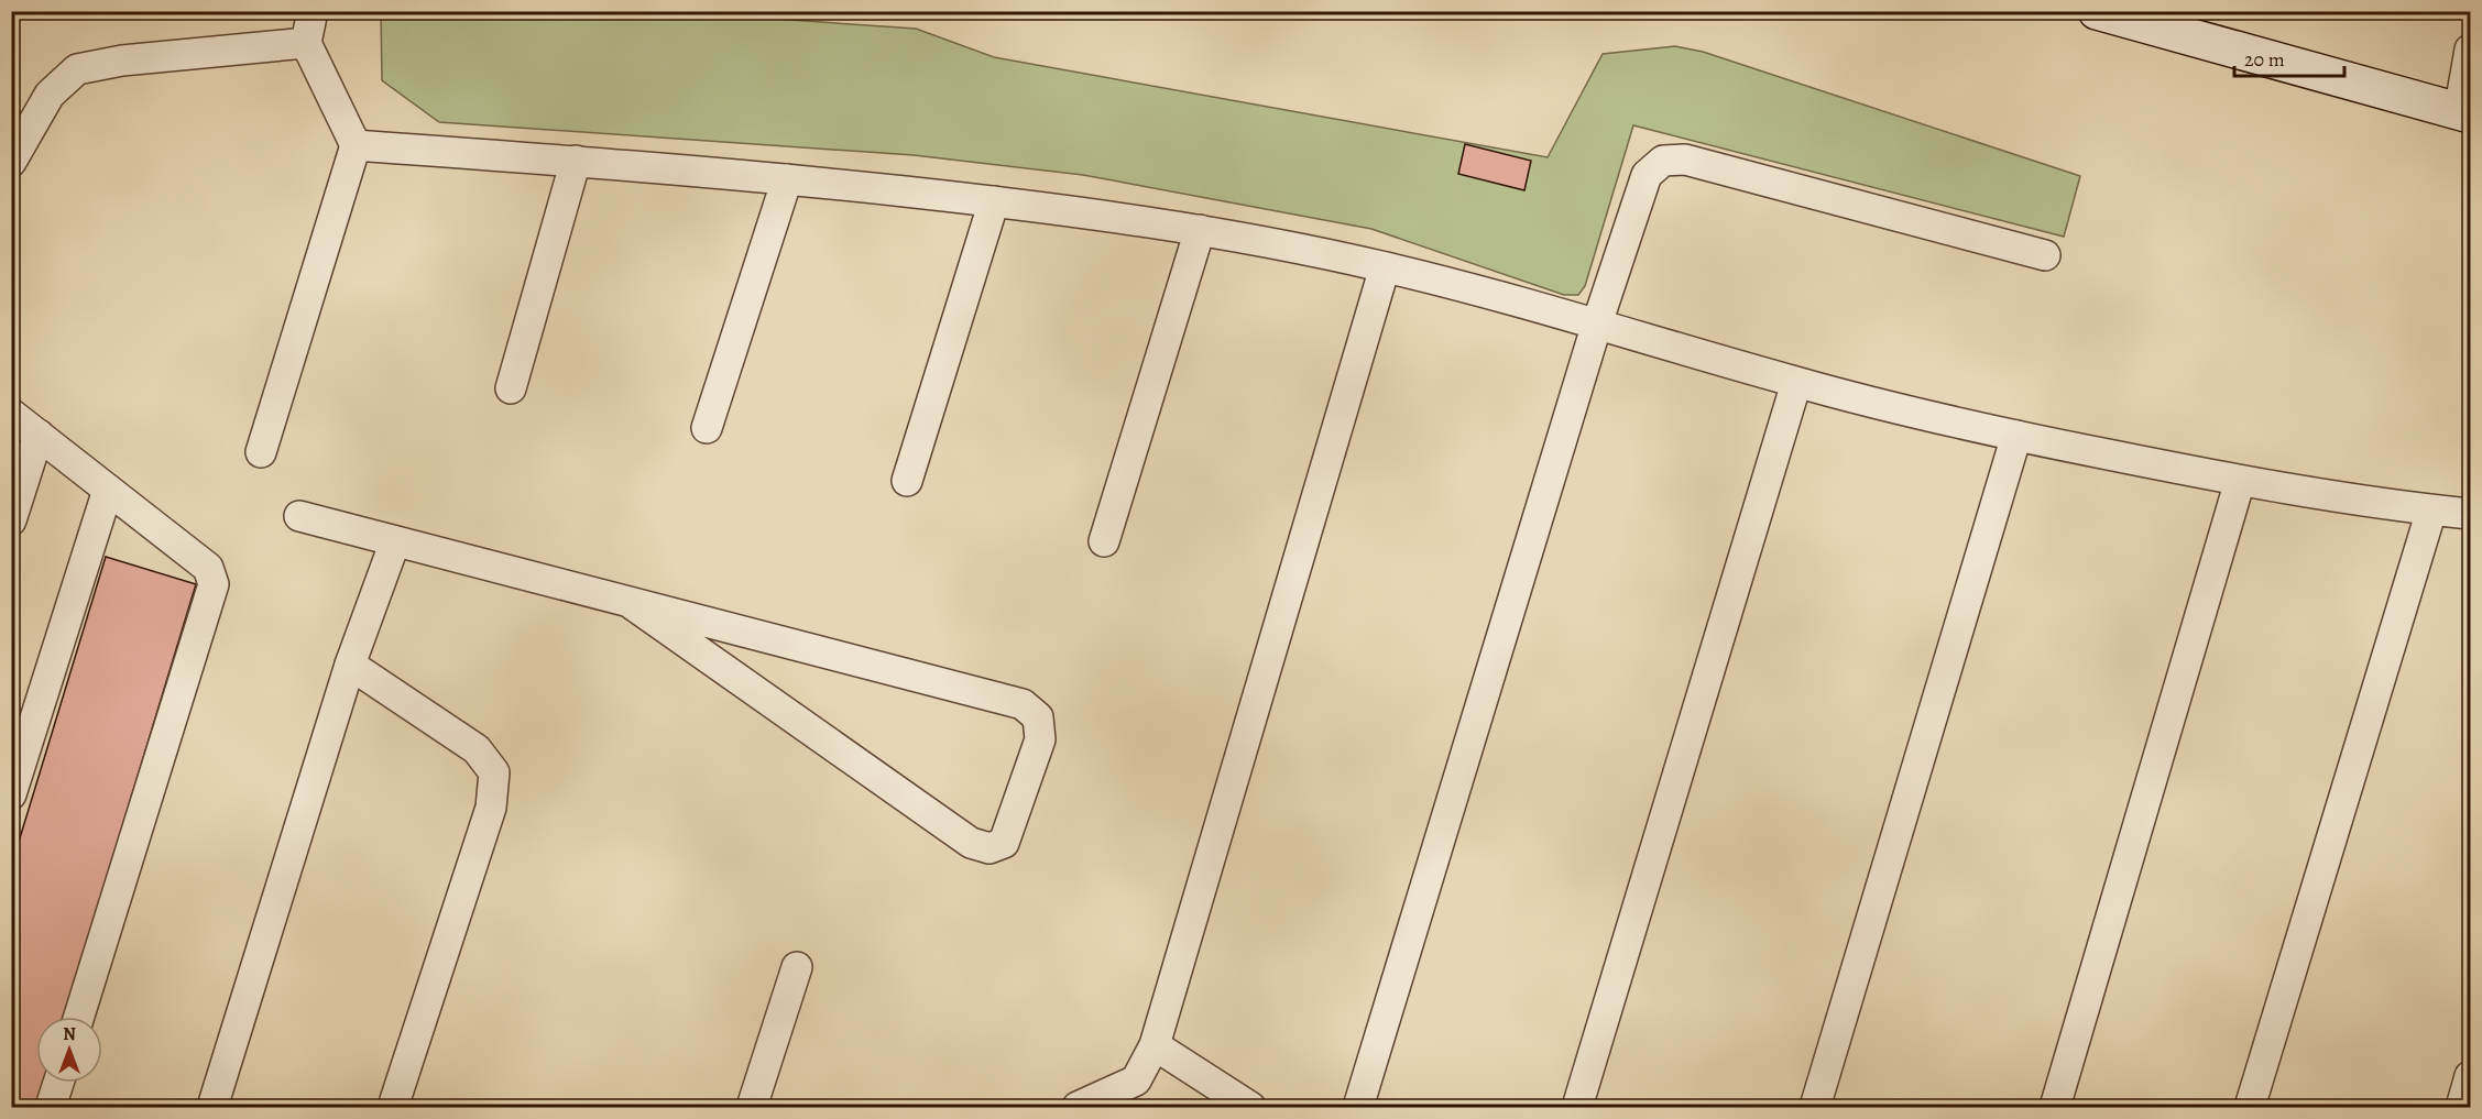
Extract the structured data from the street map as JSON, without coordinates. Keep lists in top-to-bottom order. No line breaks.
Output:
{"scale_bar":"20 m","north":"top"}
